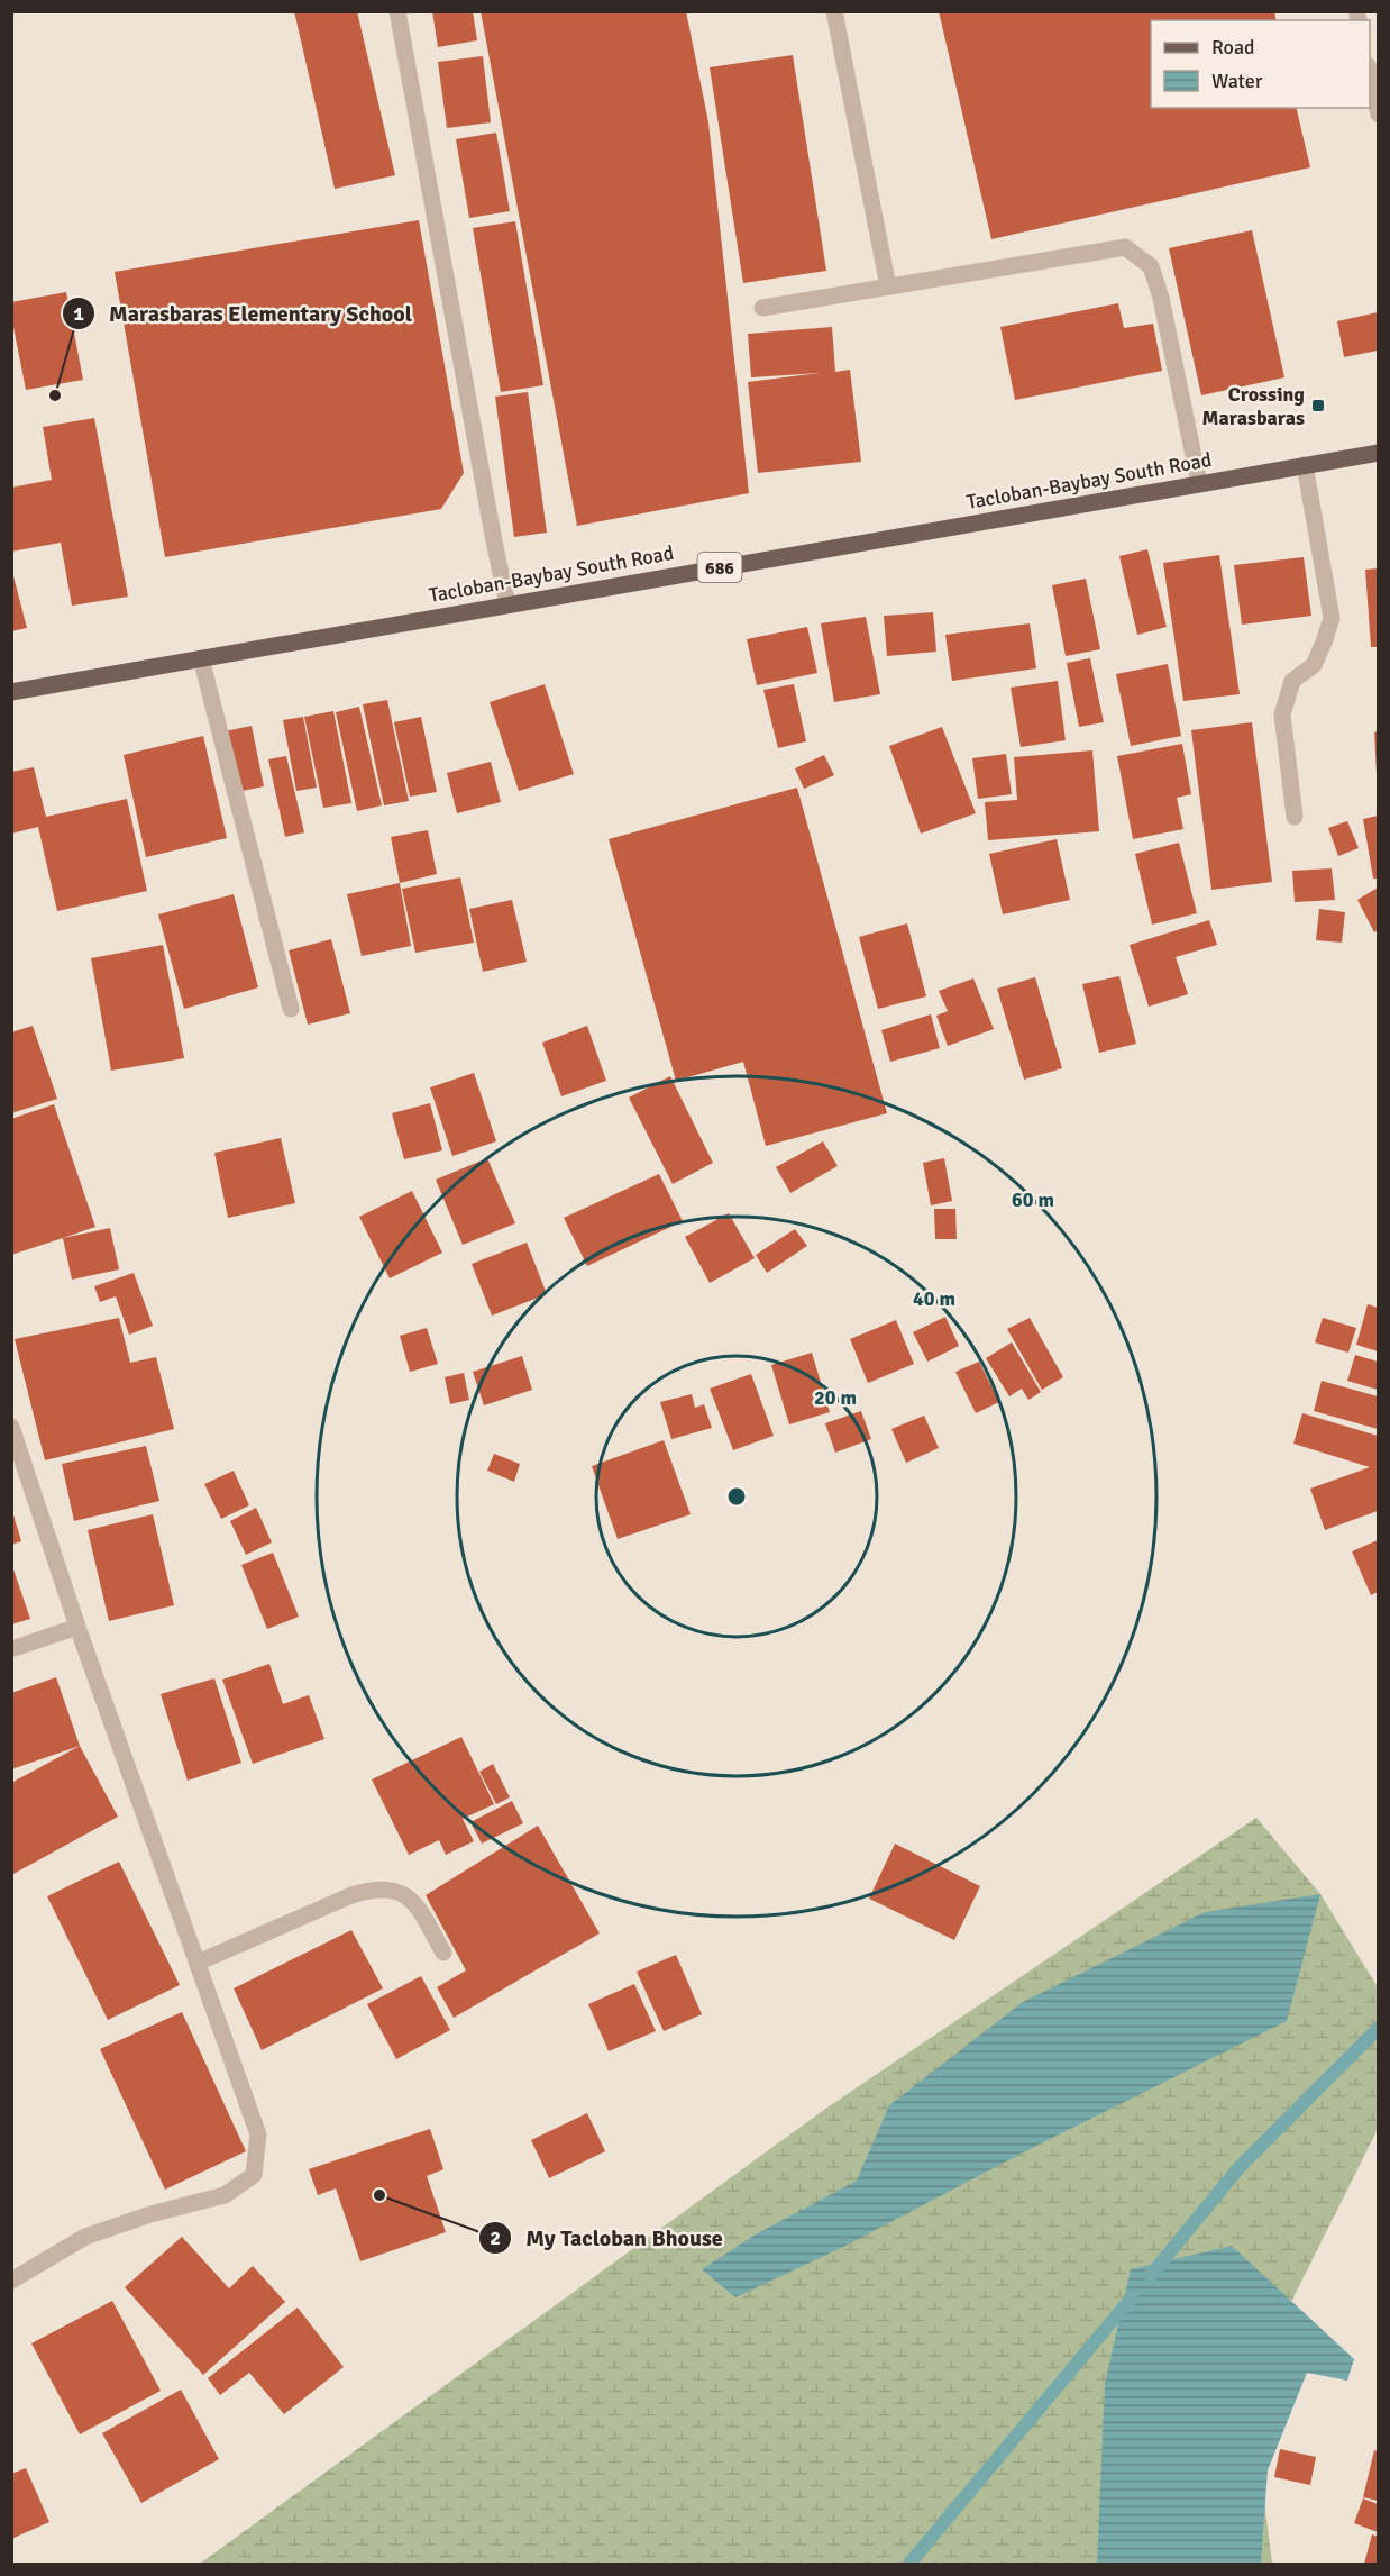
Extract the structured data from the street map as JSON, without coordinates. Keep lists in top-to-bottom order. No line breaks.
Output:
{"streets":{"main road":["Tacloban-Baybay South Road","686"]},"places":{"other":["Marasbaras Elementary School","My Tacloban Bhouse"],"transit":["Crossing Marasbaras"]},"legend":["Road","Water"],"rings":["60 m","40 m","20 m"]}
